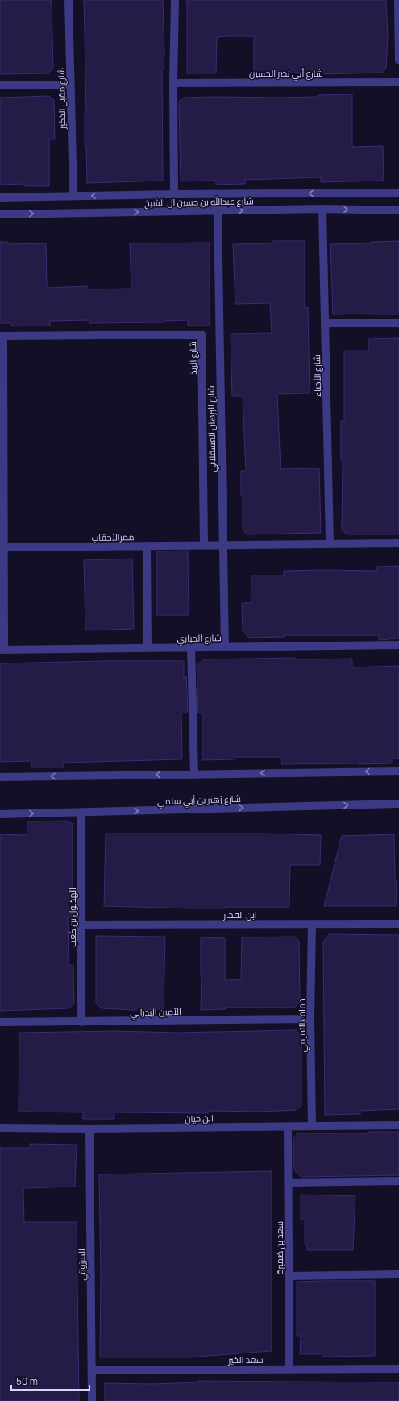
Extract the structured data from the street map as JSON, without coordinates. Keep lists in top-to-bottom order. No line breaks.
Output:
{"streets":{"street":["شارع أبي نصر الحسين","شارع مقبل الذكير","شارع عبدالله بن حسين ال الشيخ","شارع الربذ","شارع الأحياء","شارع البرهان العسقلاني","ممرالأحقاب","شارع الحباري","شارع زهير بن أبي سلمي","ابن الفخار","الهذلول بن كعب","الأمين البدراني","خفاف التميمي","ابن حيان","سعد بن ضميرة","المرزوقي","سعد الخير"]},"crossings":[["شارع مقبل الذكير","شارع عبدالله بن حسين ال الشيخ"],["شارع عبدالله بن حسين ال الشيخ","شارع الأحياء"],["شارع عبدالله بن حسين ال الشيخ","شارع البرهان العسقلاني"],["شارع الربذ","ممرالأحقاب"],["شارع الأحياء","ممرالأحقاب"],["شارع البرهان العسقلاني","ممرالأحقاب"],["شارع البرهان العسقلاني","شارع الحباري"],["شارع زهير بن أبي سلمي","الهذلول بن كعب"],["ابن الفخار","الهذلول بن كعب"],["ابن الفخار","خفاف التميمي"],["الهذلول بن كعب","الأمين البدراني"],["الأمين البدراني","خفاف التميمي"],["خفاف التميمي","ابن حيان"],["ابن حيان","سعد بن ضميرة"],["ابن حيان","المرزوقي"],["سعد بن ضميرة","سعد الخير"],["المرزوقي","سعد الخير"]],"scale_bar":"50 m"}
